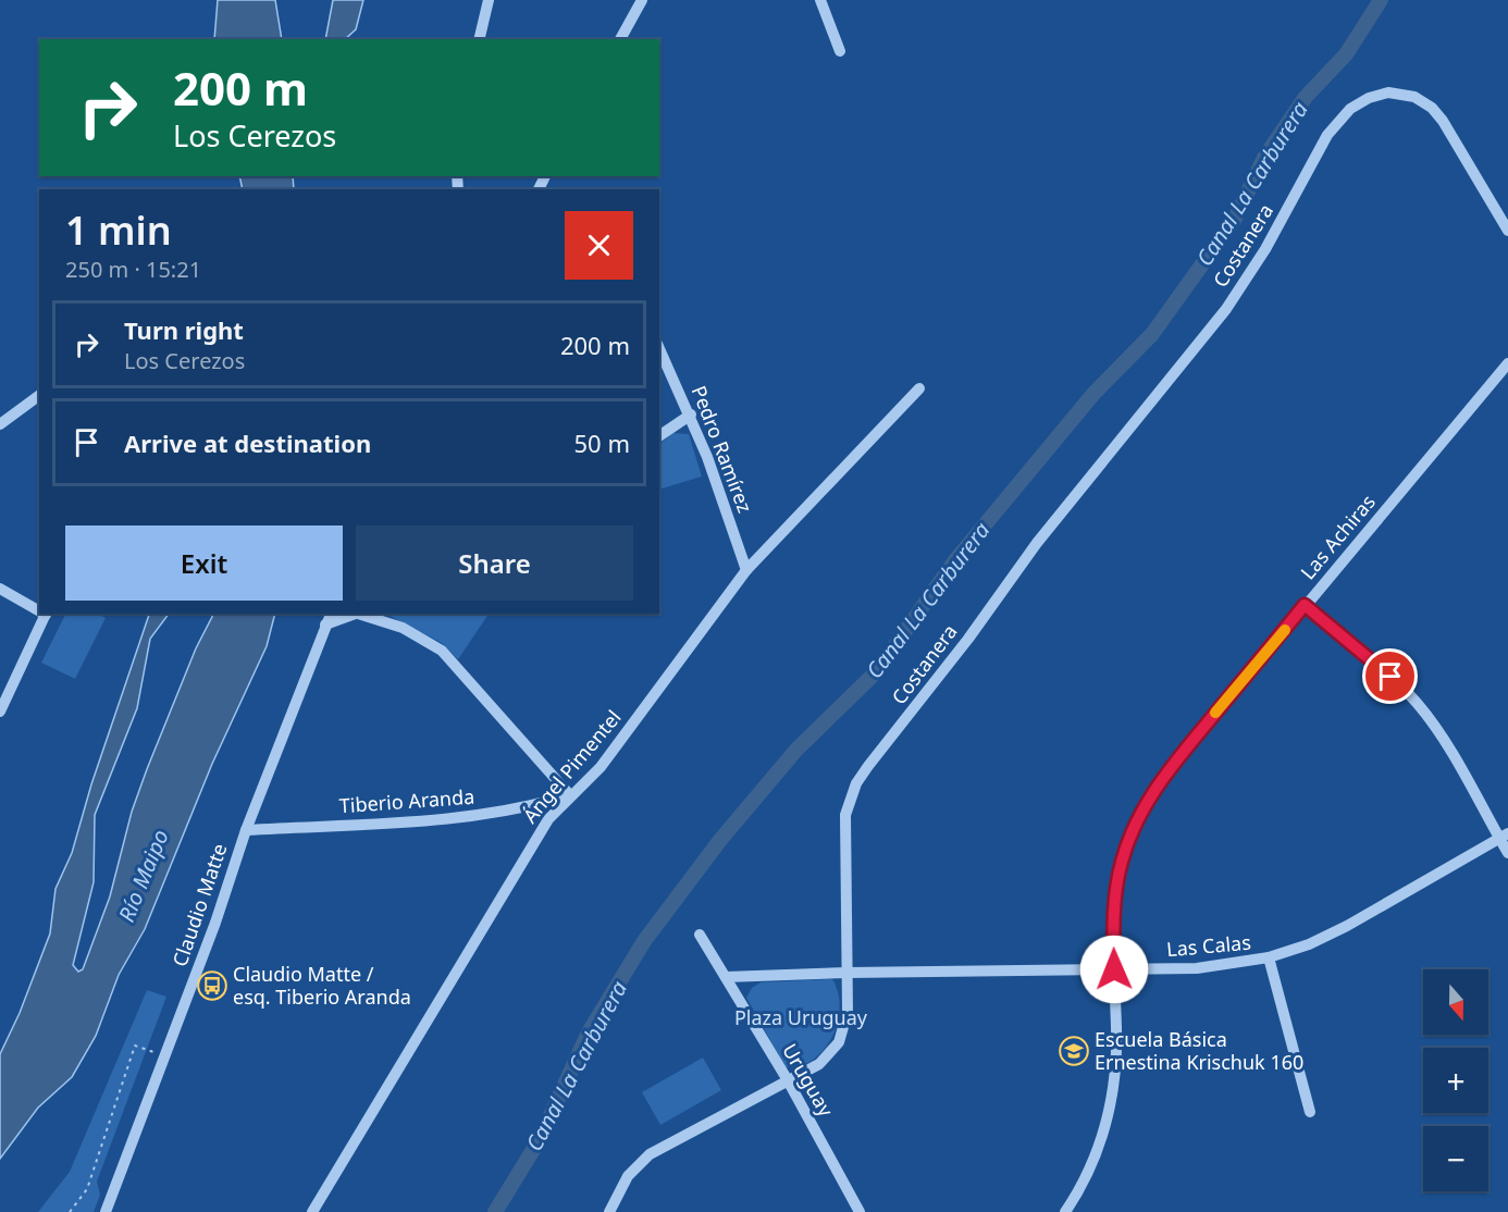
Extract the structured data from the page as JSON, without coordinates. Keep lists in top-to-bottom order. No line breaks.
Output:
{"streets":{"street":["Costanera","Pedro Ramírez","Las Achiras","Ángel Pimentel","Tiberio Aranda","Claudio Matte","Las Calas","Uruguay"]},"crossings":[["Costanera","Las Calas"],["Costanera","Uruguay"],["Pedro Ramírez","Ángel Pimentel"],["Las Achiras","Las Calas"],["Ángel Pimentel","Tiberio Aranda"],["Tiberio Aranda","Claudio Matte"],["Las Calas","Uruguay"]],"water":["Canal La Carburera","Río Maipo"],"parks":["Plaza Uruguay"],"places":{"bus stop":["Claudio Matte / esq. Tiberio Aranda"],"school or university":["Escuela Básica Ernestina Krischuk 160"]},"north":"bottom","page":{"turn":["200 m","Los Cerezos"],"heading":["1 min","250 m · 15:21"],"list":[{"name":"Turn right","note":"Los Cerezos","value":"200 m"},{"name":"Arrive at destination","value":"50 m"}],"buttons":["Exit","Share"],"map_buttons":["+","−"]}}
